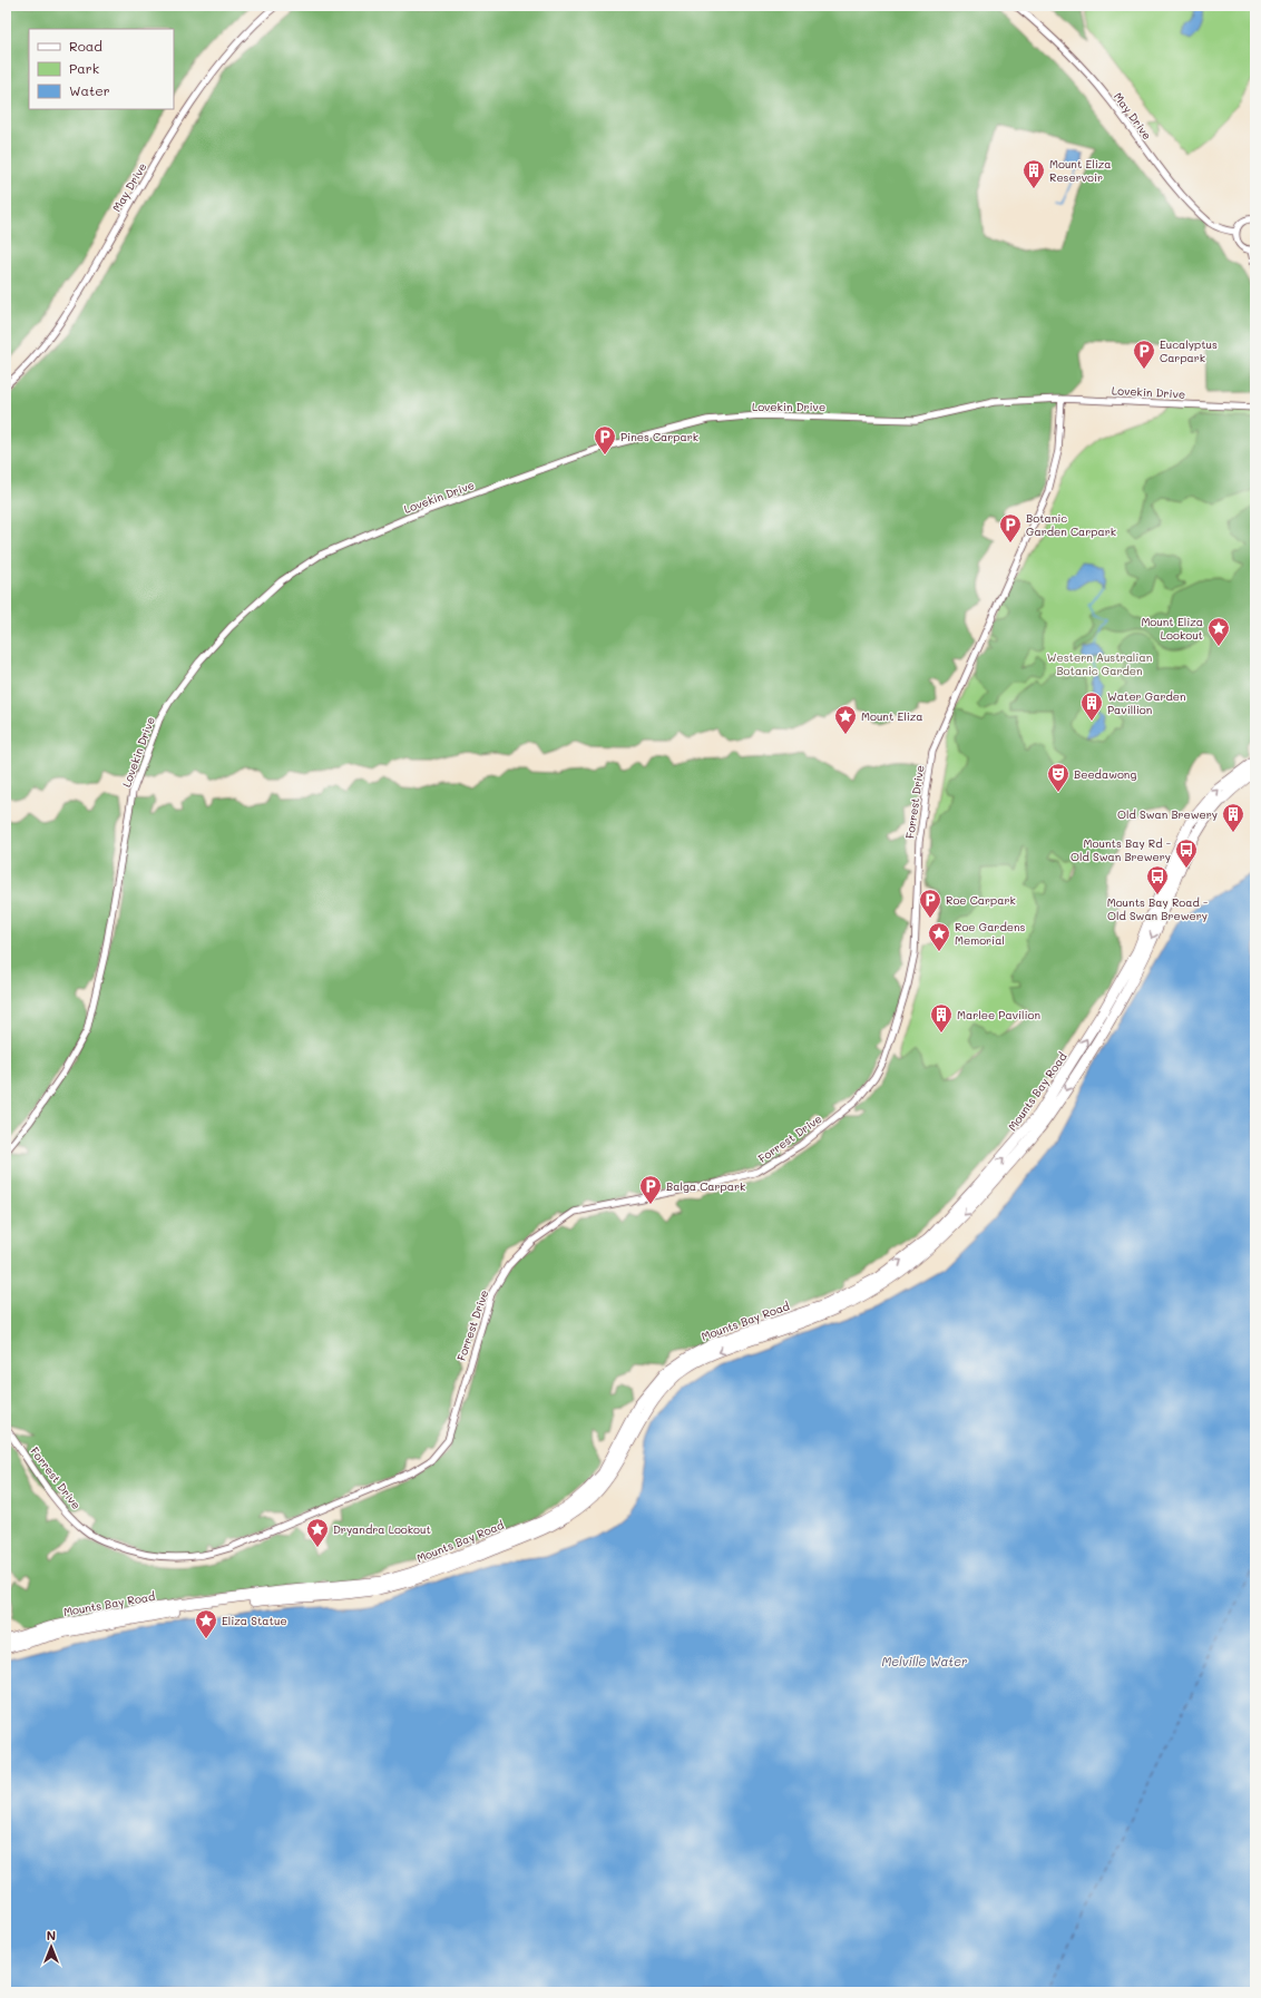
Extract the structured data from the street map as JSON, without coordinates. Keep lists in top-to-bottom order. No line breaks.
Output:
{"streets":{"highway":["Mounts Bay Road"],"street":["May Drive","Lovekin Drive","Forrest Drive"]},"crossings":[["Lovekin Drive","Forrest Drive"]],"water":["Melville Water"],"parks":["Western Australian Botanic Garden"],"places":{"building":["Mount Eliza Reservoir","Water Garden Pavillion","Old Swan Brewery","Marlee Pavilion"],"parking":["Eucalyptus Carpark","Pines Carpark","Botanic Garden Carpark","Roe Carpark","Balga Carpark"],"place":["Mount Eliza Lookout","Mount Eliza","Roe Gardens Memorial","Dryandra Lookout","Eliza Statue"],"theatre":["Beedawong"],"bus stop":["Mounts Bay Rd - Old Swan Brewery","Mounts Bay Road - Old Swan Brewery"]},"legend":["Road","Park","Water"],"north":"top"}
